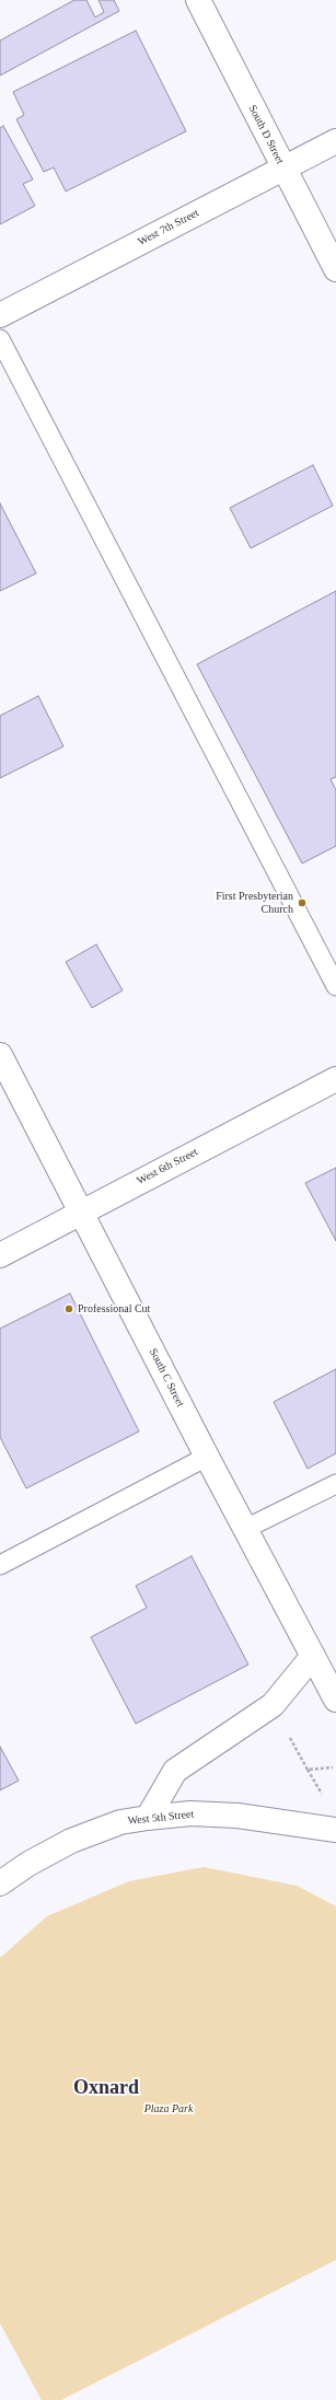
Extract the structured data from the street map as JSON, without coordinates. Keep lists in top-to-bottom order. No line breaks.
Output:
{"streets":{"street":["South D Street","West 7th Street","West 6th Street","South C Street","West 5th Street"]},"crossings":[["South D Street","West 7th Street"],["West 6th Street","South C Street"]],"districts":["Oxnard"],"parks":["Plaza Park"],"places":["First Presbyterian Church","Professional Cut"]}
